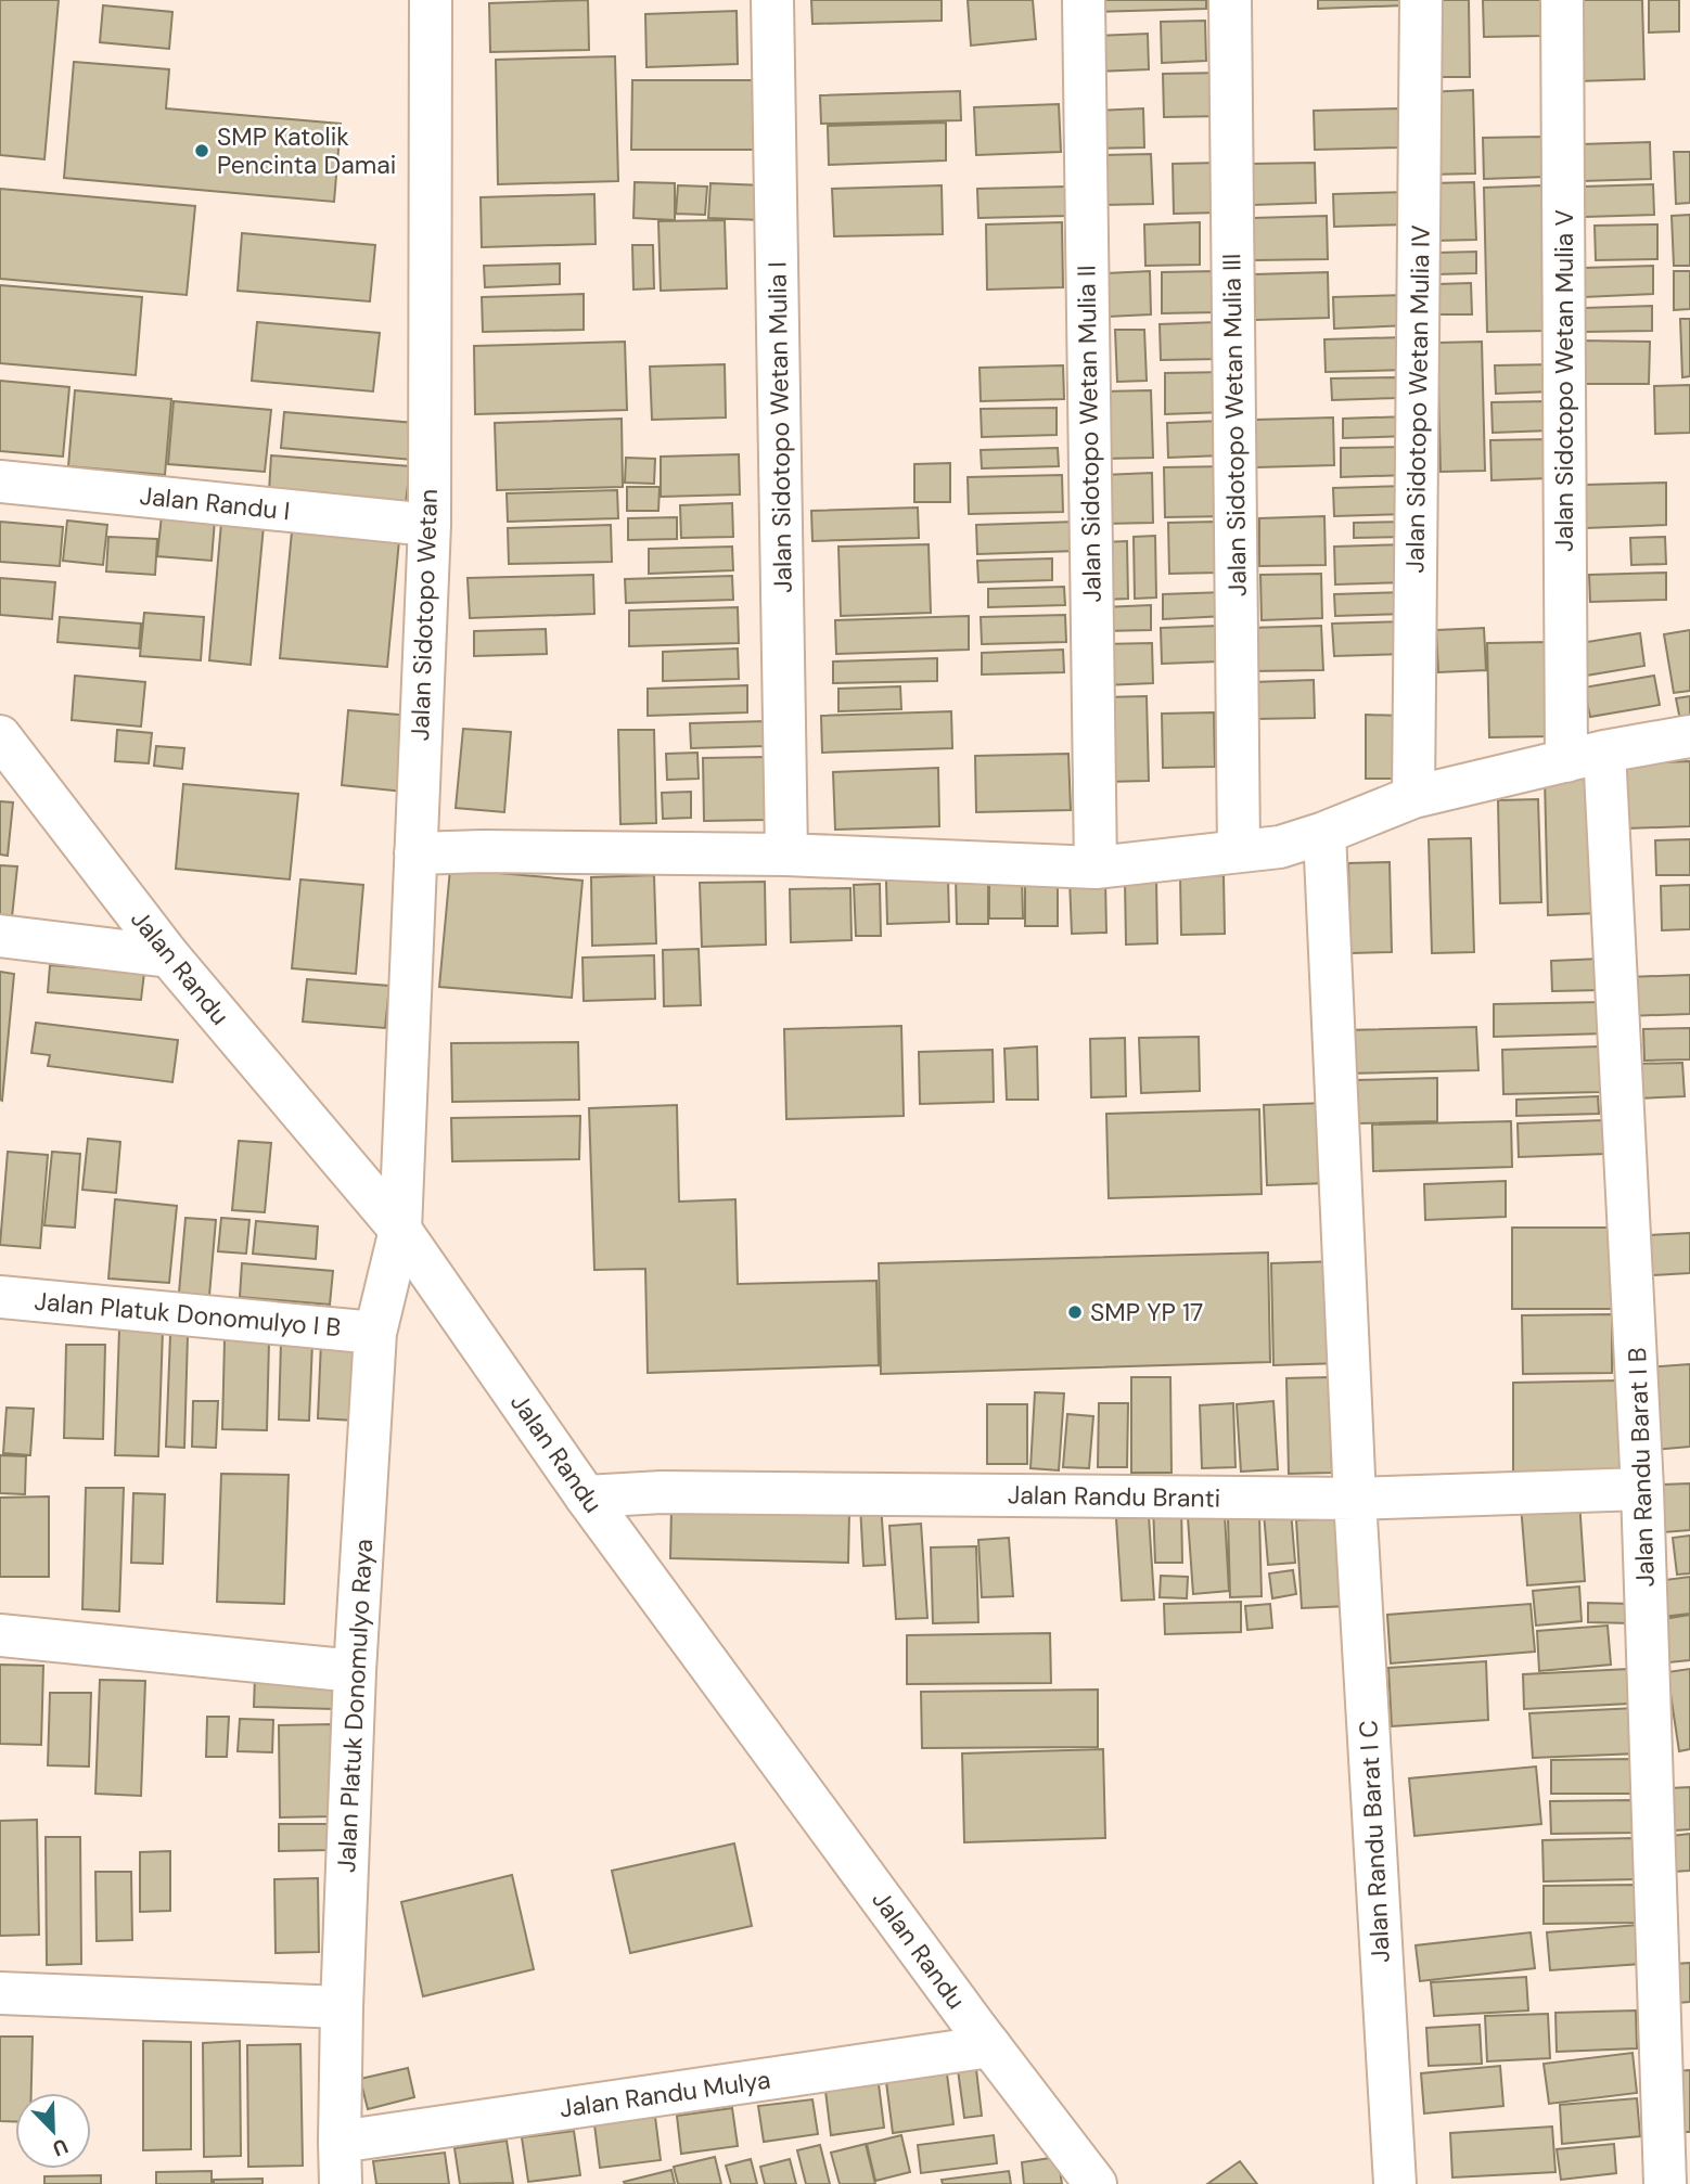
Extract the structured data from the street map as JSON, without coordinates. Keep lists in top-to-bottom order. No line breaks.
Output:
{"streets":{"street":["Jalan Sidotopo Wetan Mulia V","Jalan Sidotopo Wetan Mulia IV","Jalan Sidotopo Wetan Mulia III","Jalan Sidotopo Wetan Mulia I","Jalan Sidotopo Wetan Mulia II","Jalan Randu I","Jalan Sidotopo Wetan","Jalan Randu","Jalan Platuk Donomulyo I B","Jalan Randu Barat I B","Jalan Randu Branti","Jalan Platuk Donomulyo Raya","Jalan Randu Barat I C","Jalan Randu Mulya"]},"crossings":[["Jalan Sidotopo Wetan Mulia V","Jalan Randu Barat I B"],["Jalan Randu I","Jalan Sidotopo Wetan"],["Jalan Sidotopo Wetan","Jalan Randu"],["Jalan Sidotopo Wetan","Jalan Platuk Donomulyo Raya"],["Jalan Randu","Jalan Randu Branti"],["Jalan Randu","Jalan Platuk Donomulyo Raya"],["Jalan Randu","Jalan Randu Mulya"],["Jalan Platuk Donomulyo I B","Jalan Platuk Donomulyo Raya"],["Jalan Randu Barat I B","Jalan Randu Branti"],["Jalan Randu Branti","Jalan Randu Barat I C"],["Jalan Platuk Donomulyo Raya","Jalan Randu Mulya"]],"places":["SMP Katolik Pencinta Damai","SMP YP 17"],"north":"bottom right"}
